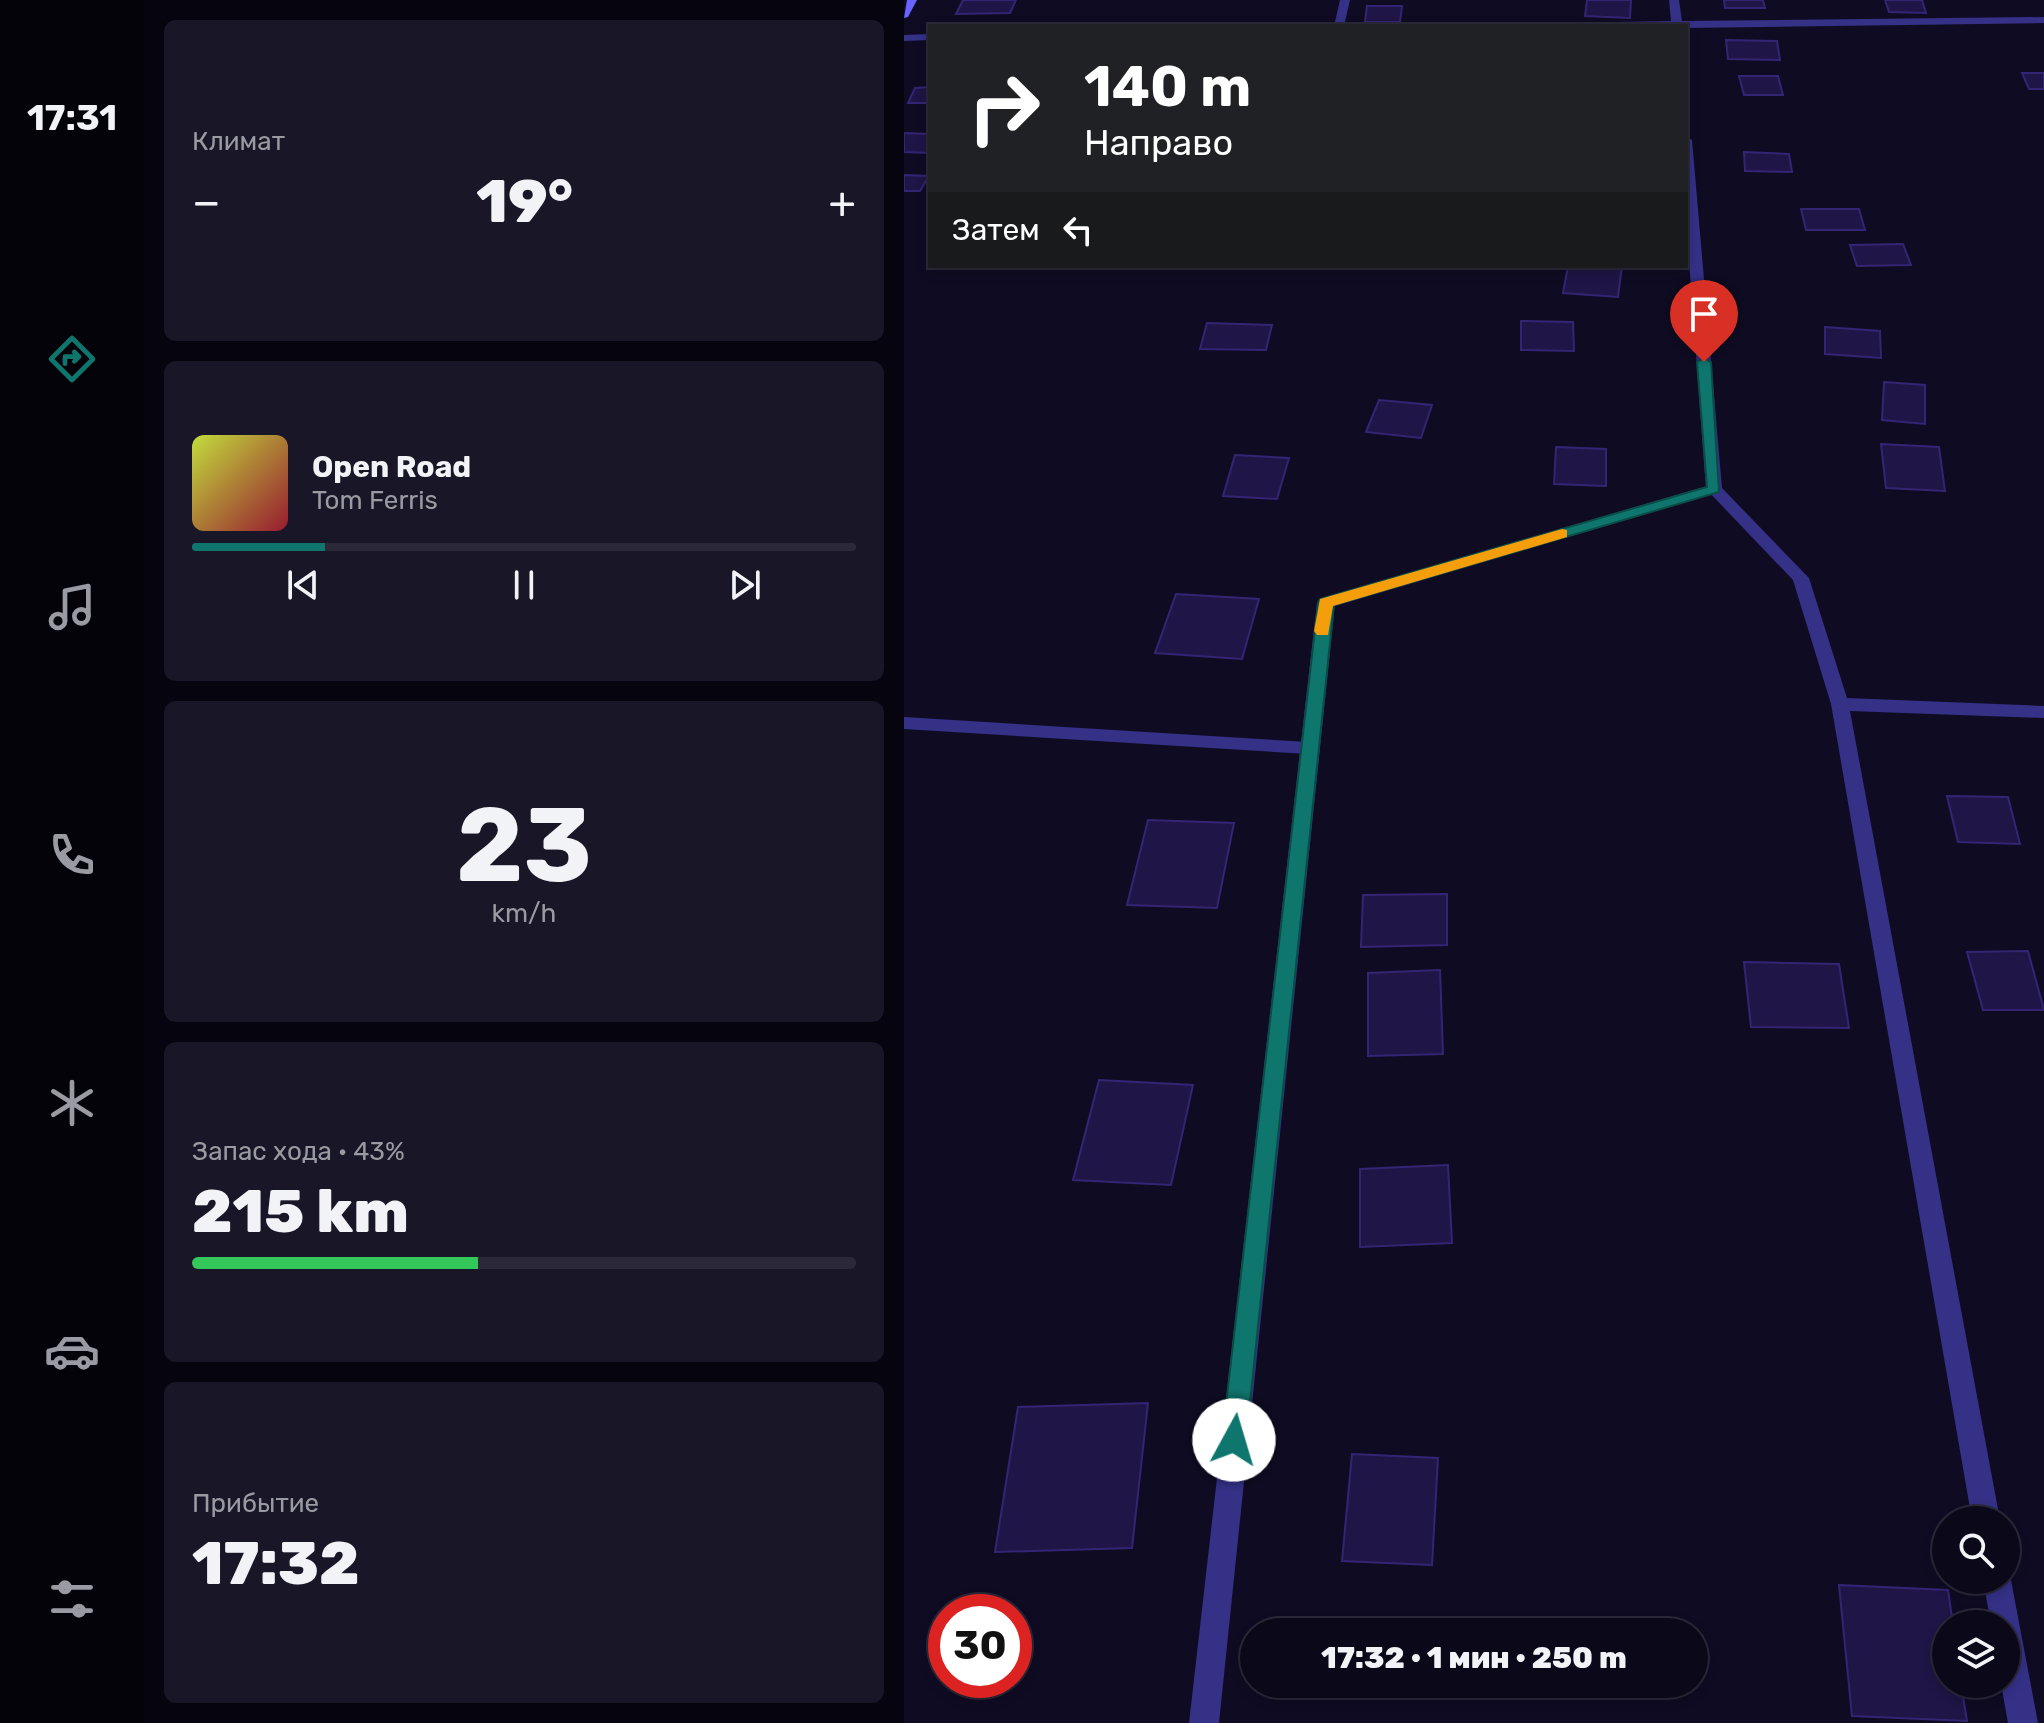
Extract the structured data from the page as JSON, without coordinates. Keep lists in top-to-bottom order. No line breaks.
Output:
{"page":{"tabs":"17:31","tile":["Климат",["23","km/h"],["Запас хода · 43%","215 km"],["Прибытие","17:32"]],"turn":["140 m","Направо"],"heat":["−","19°","+"],"then":"Затем","song":["Open Road","Tom Ferris"],"limit":"30","trip":"17:32 · 1 мин · 250 m"}}
